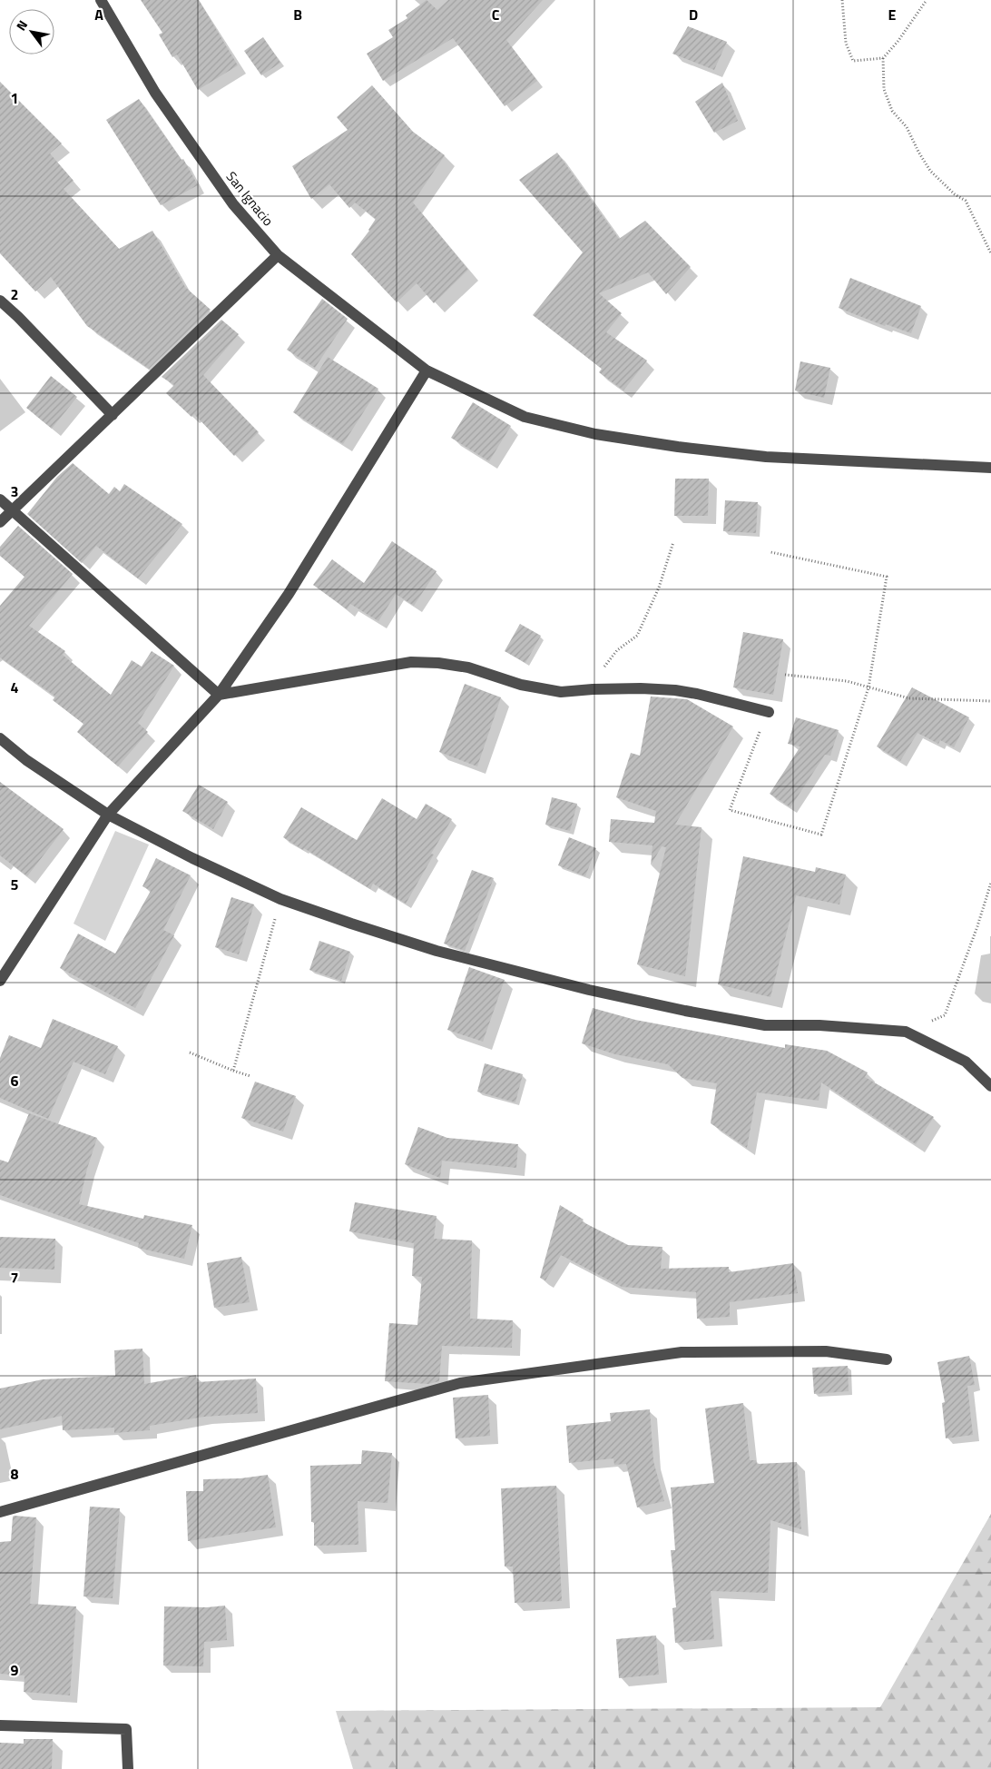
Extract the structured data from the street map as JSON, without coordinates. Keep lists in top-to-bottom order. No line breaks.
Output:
{"streets":{"street":["San Ignacio"]},"north":"top left","grid":{"columns":["A","B","C","D","E"],"rows":["1","2","3","4","5","6","7","8","9"]}}
